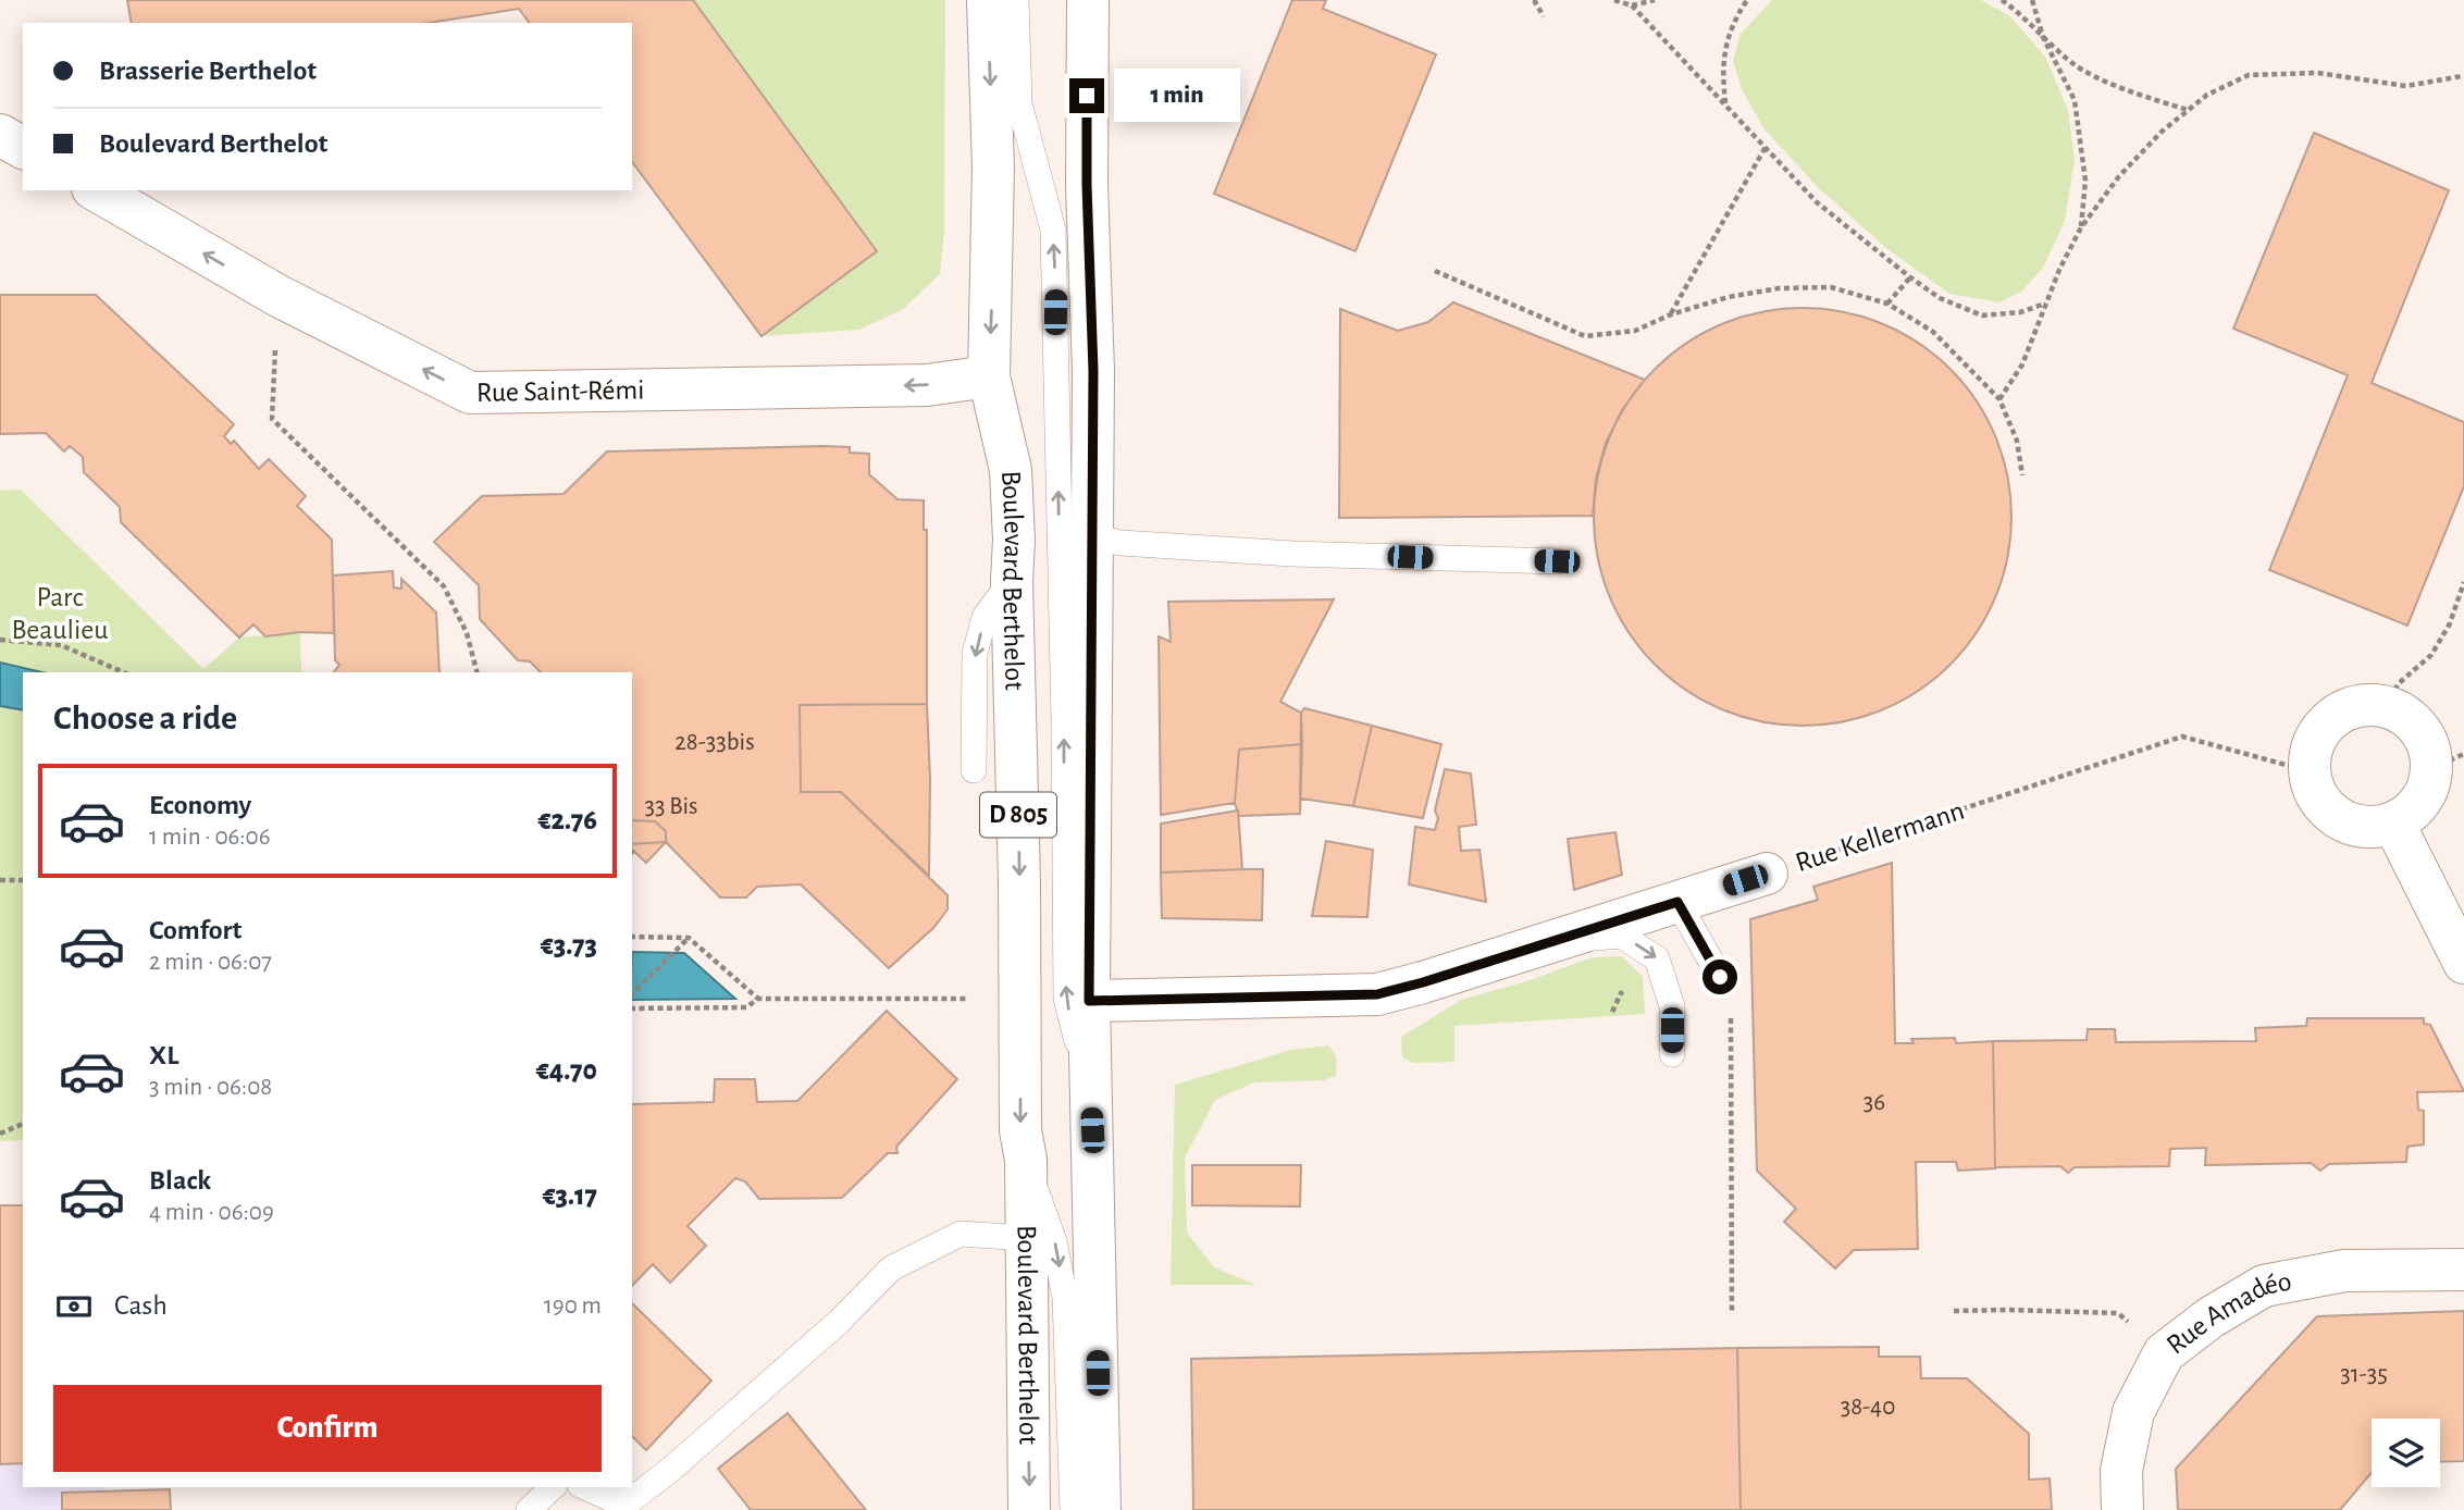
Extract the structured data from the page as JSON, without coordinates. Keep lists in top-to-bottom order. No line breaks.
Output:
{"streets":{"main road":["Rue Saint-Rémi","Boulevard Berthelot","D 805","Rue Kellermann","Rue Amadéo"]},"crossings":[["Rue Saint-Rémi","Boulevard Berthelot"],["D 805","Rue Kellermann"]],"one_way":["Rue Saint-Rémi"],"parks":["Parc Beaulieu"],"house_numbers":["28-33bis","33 Bis","36","31-35","38-40"],"page":{"banner":["Brasserie Berthelot","Boulevard Berthelot"],"bubble":"1 min","heading":"Choose a ride","list":[{"name":"Economy","note":"1 min · 06:06","value":"€2.76"},{"name":"Comfort","note":"2 min · 06:07","value":"€3.73"},{"name":"XL","note":"3 min · 06:08","value":"€4.70"},{"name":"Black","note":"4 min · 06:09","value":"€3.17"}],"pay":["Cash","190 m"],"buttons":"Confirm"}}
